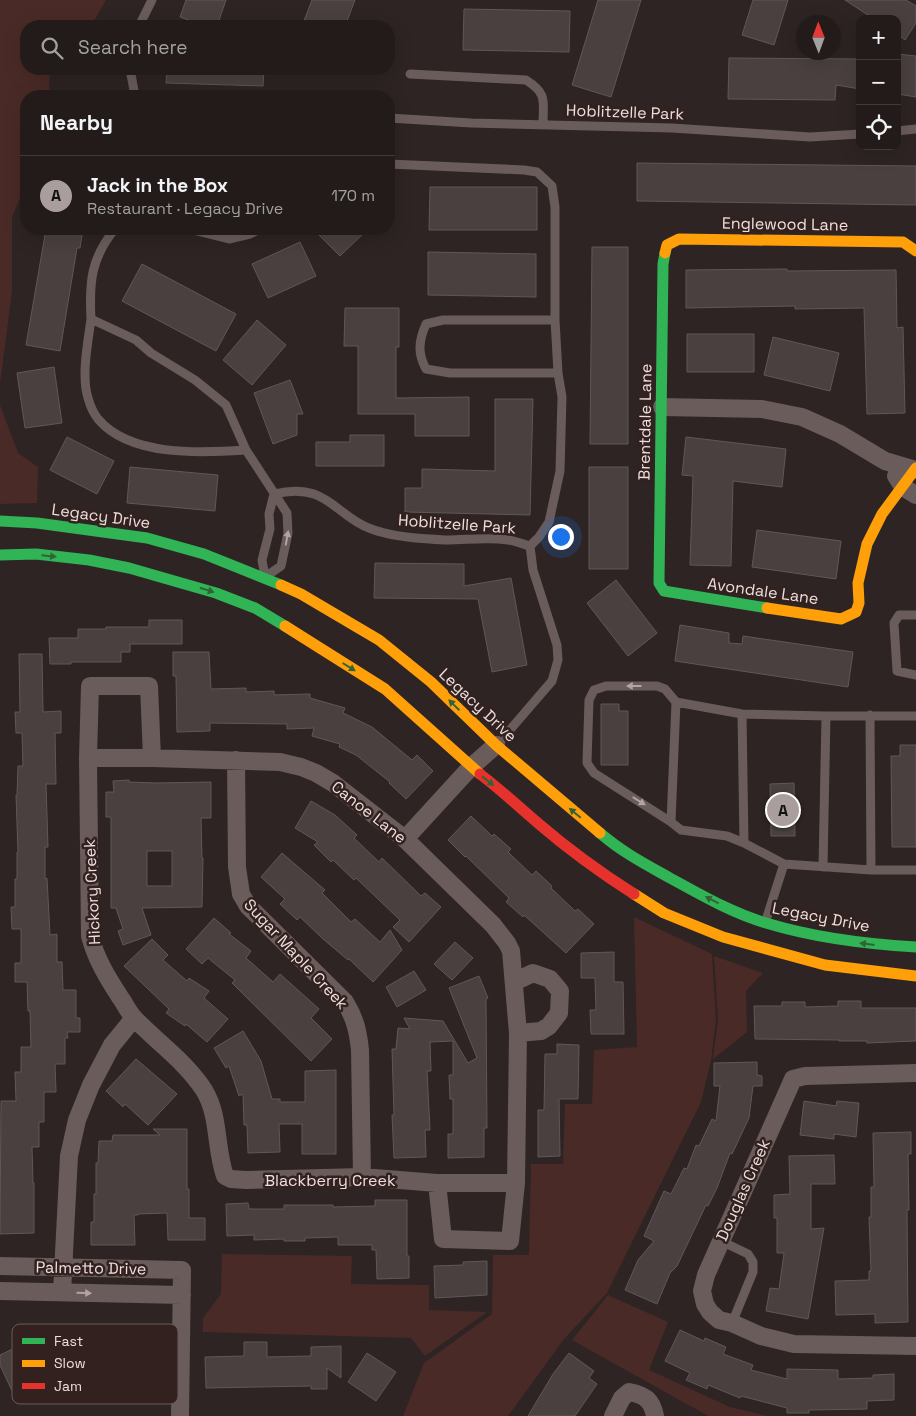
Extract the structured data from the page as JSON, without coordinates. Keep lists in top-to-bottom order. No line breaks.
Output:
{"streets":{"main road":["Englewood Lane","Brentdale Lane","Legacy Drive","Avondale Lane"],"street":["Canoe Lane","Hickory Creek","Sugar Maple Creek","Blackberry Creek","Douglas Creek","Palmetto Drive"],"lane":["Hoblitzelle Park"]},"crossings":[["Hoblitzelle Park","Legacy Drive"],["Englewood Lane","Brentdale Lane"],["Brentdale Lane","Avondale Lane"],["Canoe Lane","Hickory Creek"],["Canoe Lane","Sugar Maple Creek"],["Canoe Lane","Blackberry Creek"],["Hickory Creek","Blackberry Creek"],["Sugar Maple Creek","Blackberry Creek"]],"legend":["Fast","Slow","Jam"],"north":"top","page":{"map_buttons":["+","−"],"search":"Search here","heading":"Nearby","list":[{"mark":"A","name":"Jack in the Box","note":"Restaurant · Legacy Drive","value":"170 m"}],"pins":"A"}}
